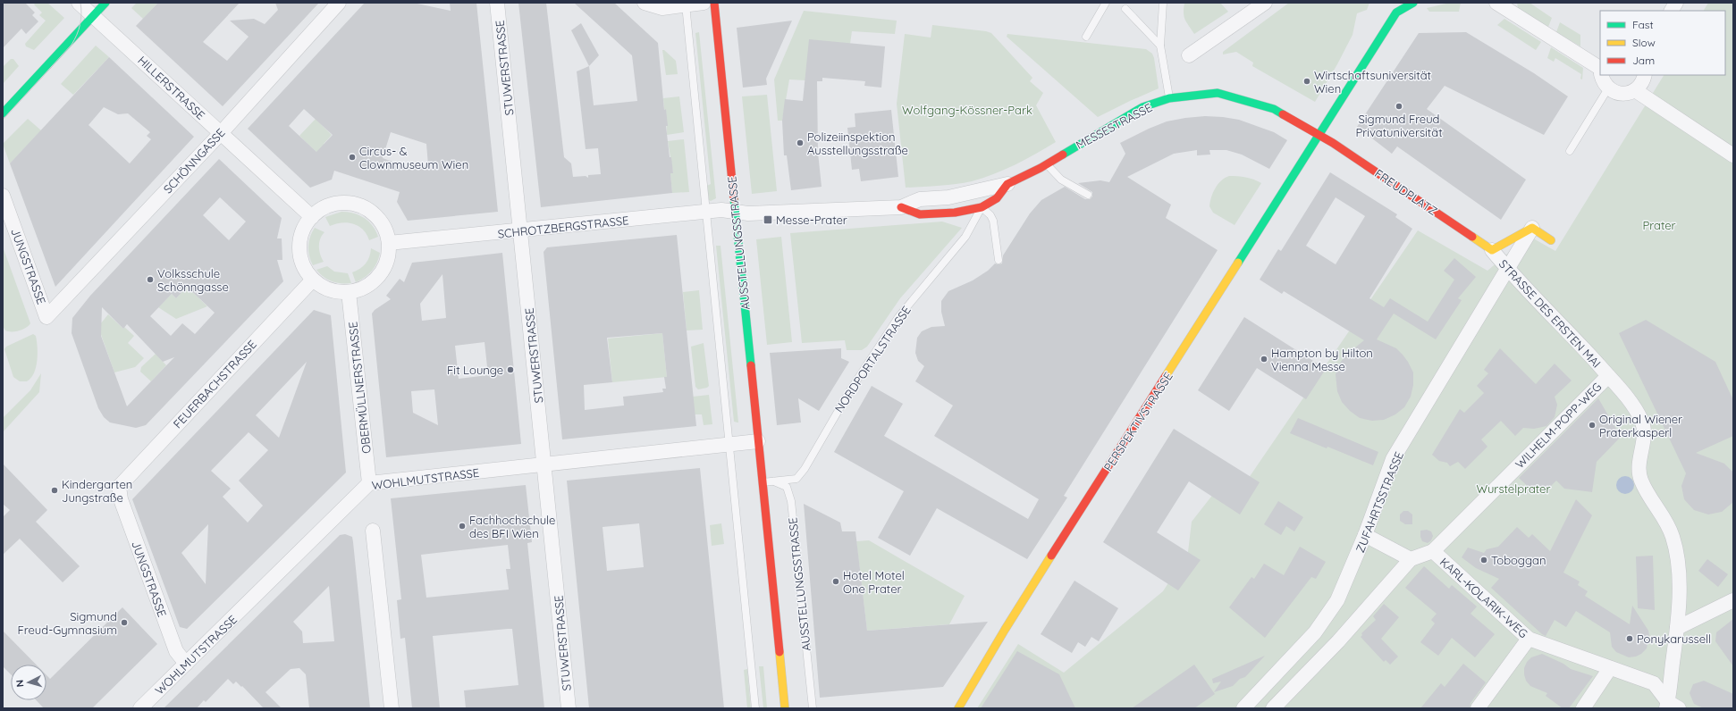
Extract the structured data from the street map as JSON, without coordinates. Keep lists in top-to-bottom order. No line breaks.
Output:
{"streets":{"street":["STUWERSTRASSE","HILLERSTRASSE","MESSESTRASSE","SCHÖNNGASSE","FREUDPLATZ","SCHROTZBERGSTRASSE","AUSSTELLUNGSSTRASSE","JUNGSTRASSE","STRASSE DES ERSTEN MAI","FEUERBACHSTRASSE","OBERMÜLLNERSTRASSE","PERSPEKTIVSTRASSE","WILHELM-POPP-WEG","WOHLMUTSTRASSE","ZUFAHRTSSTRASSE","KARL-KOLARIK-WEG"],"lane":["NORDPORTALSTRASSE"]},"crossings":[["STUWERSTRASSE","SCHROTZBERGSTRASSE"],["STUWERSTRASSE","WOHLMUTSTRASSE"],["HILLERSTRASSE","SCHÖNNGASSE"],["HILLERSTRASSE","SCHROTZBERGSTRASSE"],["HILLERSTRASSE","FEUERBACHSTRASSE"],["HILLERSTRASSE","OBERMÜLLNERSTRASSE"],["MESSESTRASSE","FREUDPLATZ"],["MESSESTRASSE","SCHROTZBERGSTRASSE"],["MESSESTRASSE","NORDPORTALSTRASSE"],["MESSESTRASSE","PERSPEKTIVSTRASSE"],["SCHÖNNGASSE","JUNGSTRASSE"],["FREUDPLATZ","STRASSE DES ERSTEN MAI"],["FREUDPLATZ","PERSPEKTIVSTRASSE"],["SCHROTZBERGSTRASSE","AUSSTELLUNGSSTRASSE"],["SCHROTZBERGSTRASSE","FEUERBACHSTRASSE"],["SCHROTZBERGSTRASSE","OBERMÜLLNERSTRASSE"],["AUSSTELLUNGSSTRASSE","NORDPORTALSTRASSE"],["AUSSTELLUNGSSTRASSE","WOHLMUTSTRASSE"],["JUNGSTRASSE","FEUERBACHSTRASSE"],["JUNGSTRASSE","WOHLMUTSTRASSE"],["STRASSE DES ERSTEN MAI","WILHELM-POPP-WEG"],["STRASSE DES ERSTEN MAI","ZUFAHRTSSTRASSE"],["FEUERBACHSTRASSE","OBERMÜLLNERSTRASSE"],["OBERMÜLLNERSTRASSE","WOHLMUTSTRASSE"],["WILHELM-POPP-WEG","KARL-KOLARIK-WEG"]],"parks":["Wolfgang-Kössner-Park","Prater","Wurstelprater"],"places":{"other":["Wirtschaftsuniversität Wien","Sigmund Freud Privatuniversität","Polizeiinspektion Ausstellungsstraße","Circus- & Clownmuseum Wien","Volksschule Schönngasse","Hampton by Hilton Vienna Messe","Fit Lounge","Original Wiener Praterkasperl","Kindergarten Jungstraße","Fachhochschule des BFI Wien","Toboggan","Hotel Motel One Prater","Sigmund Freud-Gymnasium","Ponykarussell"],"transit":["Messe-Prater"]},"legend":["Fast","Slow","Jam"],"north":"left"}
